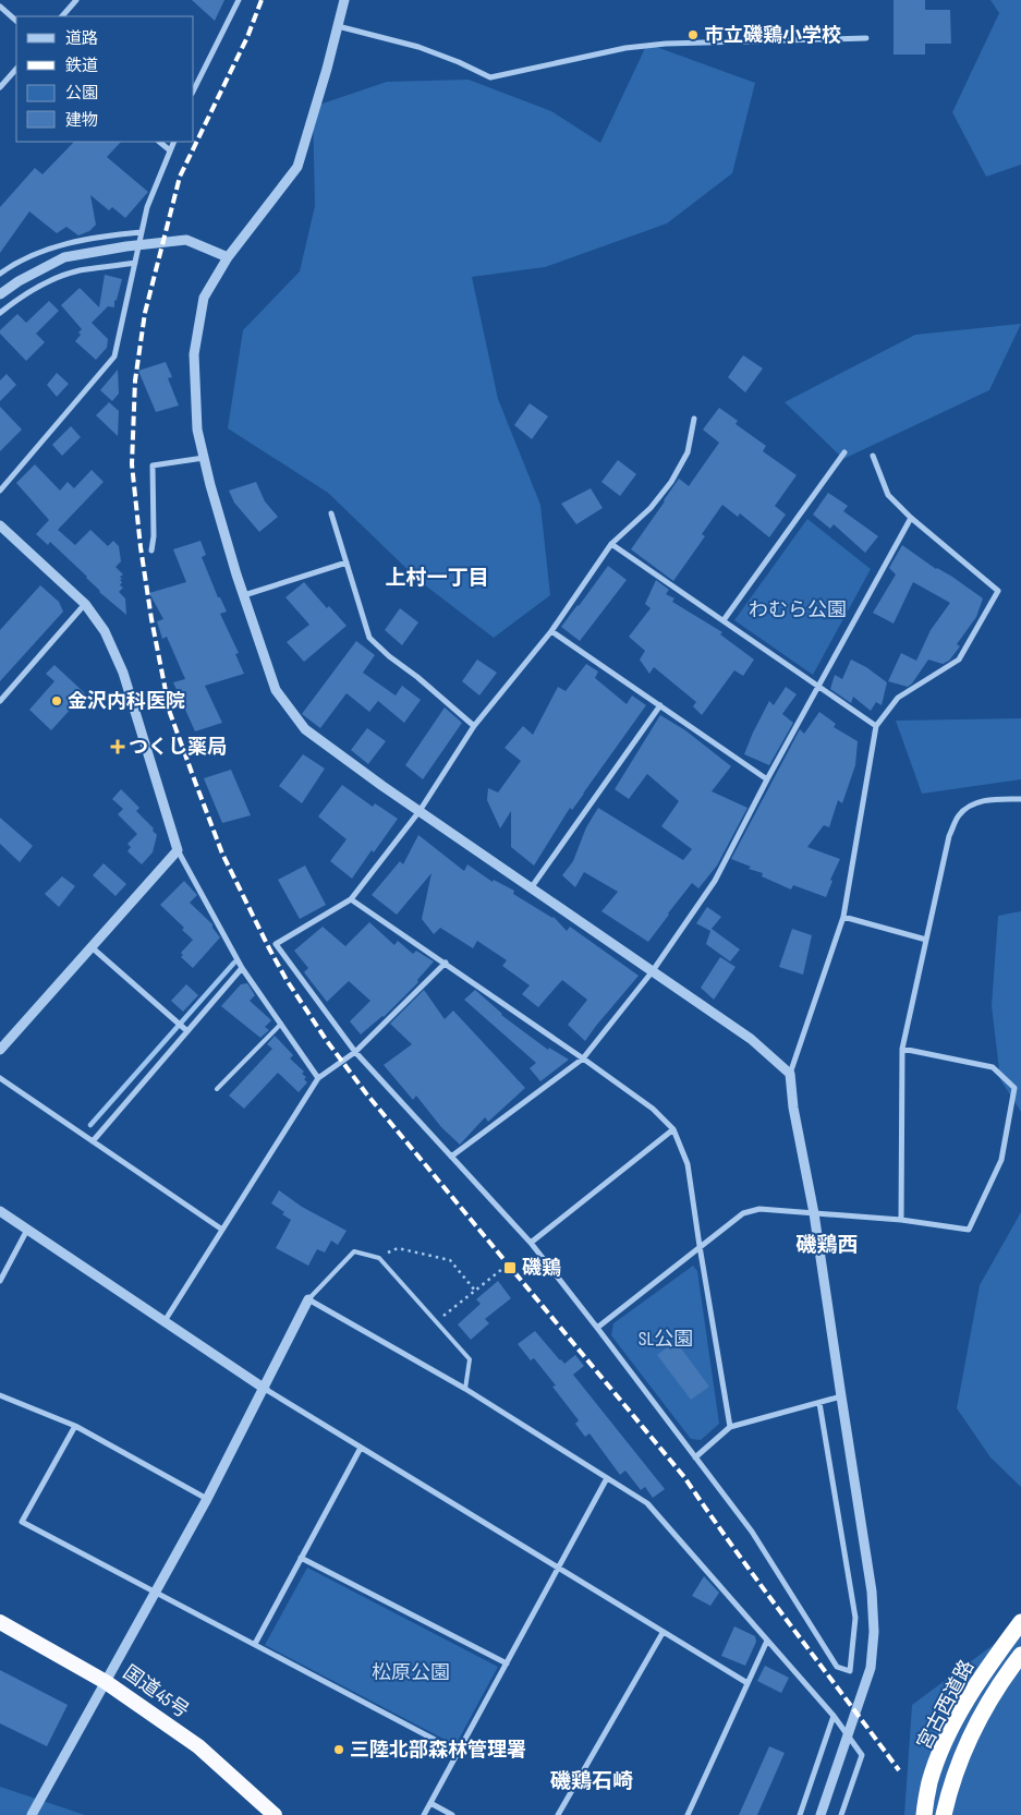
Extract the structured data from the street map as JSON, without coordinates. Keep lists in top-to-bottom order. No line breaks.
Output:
{"streets":{"highway":["国道45号","宮古西道路"]},"districts":["上村一丁目","磯鶏西","磯鶏石崎"],"parks":["わむら公園","SL公園","松原公園"],"places":{"other":["市立磯鶏小学校","金沢内科医院","三陸北部森林管理署"],"health":["つくし薬局"],"transit":["磯鶏"]},"legend":["道路","鉄道","公園","建物"]}
